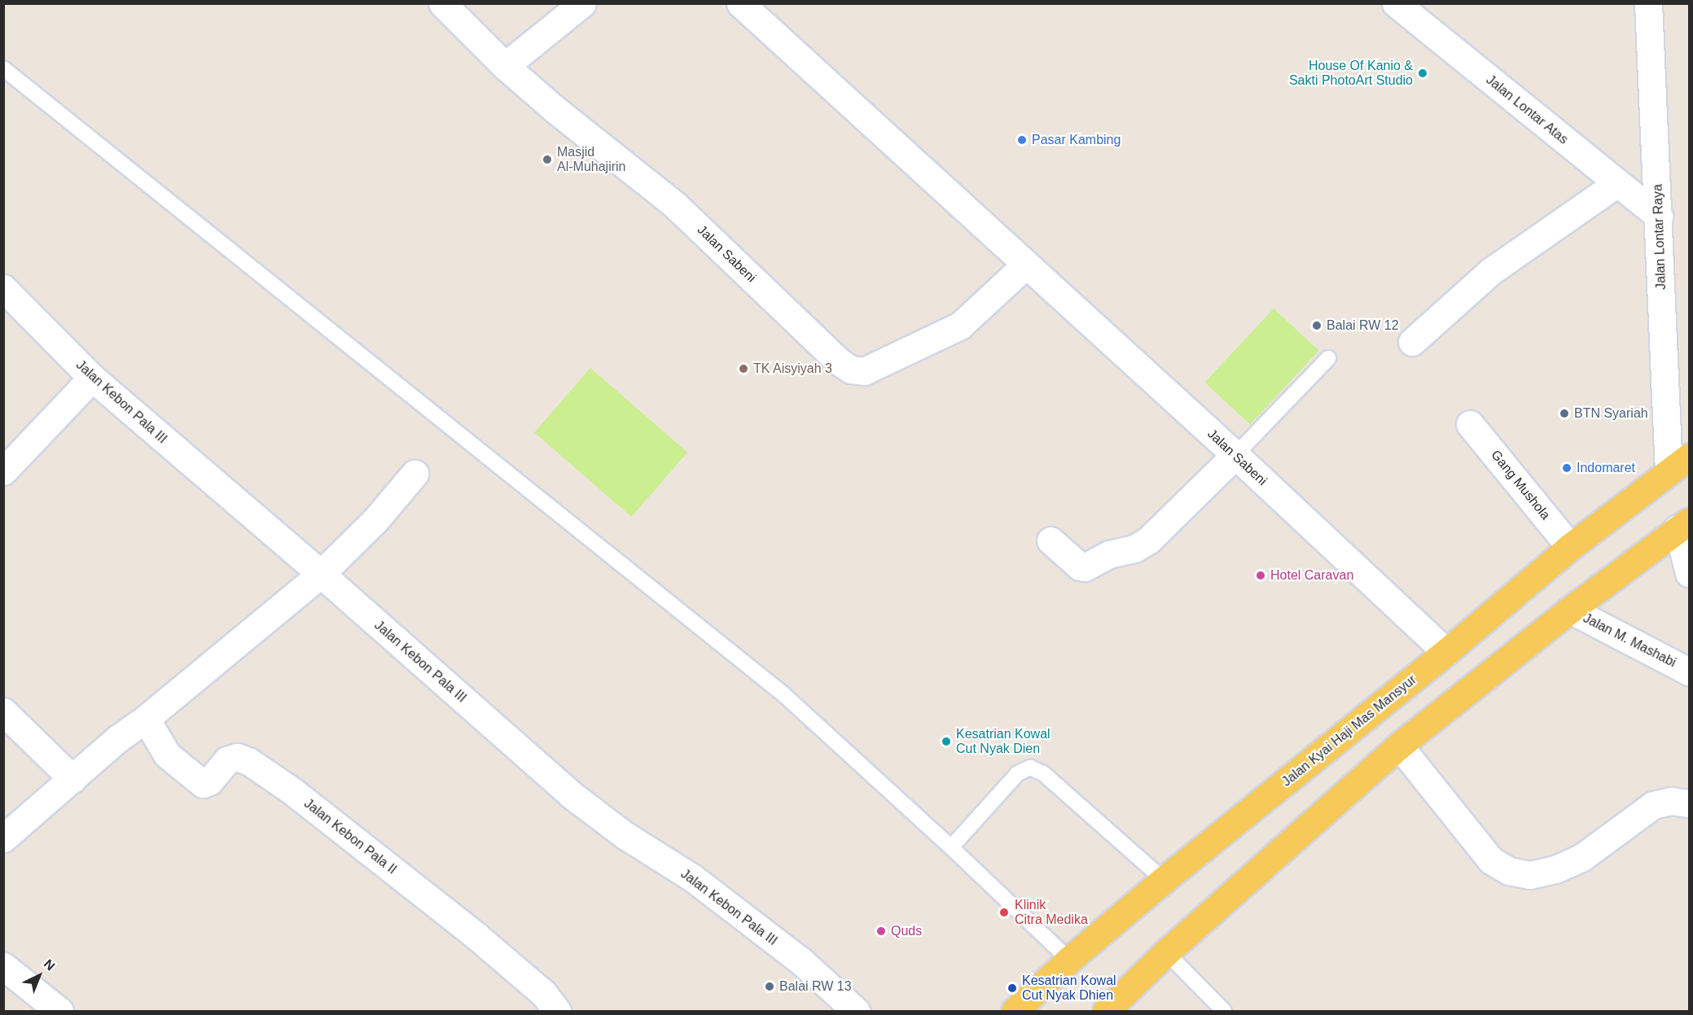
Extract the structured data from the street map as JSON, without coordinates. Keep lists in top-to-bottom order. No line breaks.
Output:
{"streets":{"main road":["Jalan Kyai Haji Mas Mansyur"],"street":["Jalan Lontar Atas","Jalan Lontar Raya","Jalan Sabeni","Jalan Kebon Pala III","Gang Mushola","Jalan M. Mashabi","Jalan Kebon Pala II"]},"crossings":[["Jalan Lontar Atas","Jalan Lontar Raya"],["Jalan Lontar Raya","Jalan Kyai Haji Mas Mansyur"],["Jalan Sabeni","Jalan Kyai Haji Mas Mansyur"],["Gang Mushola","Jalan Kyai Haji Mas Mansyur"]],"places":["House Of Kanio & Sakti PhotoArt Studio","Pasar Kambing","Masjid Al-Muhajirin","Balai RW 12","TK Aisyiyah 3","BTN Syariah","Indomaret","Hotel Caravan","Kesatrian Kowal Cut Nyak Dien","Klinik Citra Medika","Quds","Balai RW 13","Kesatrian Kowal Cut Nyak Dhien"],"north":"top right"}
